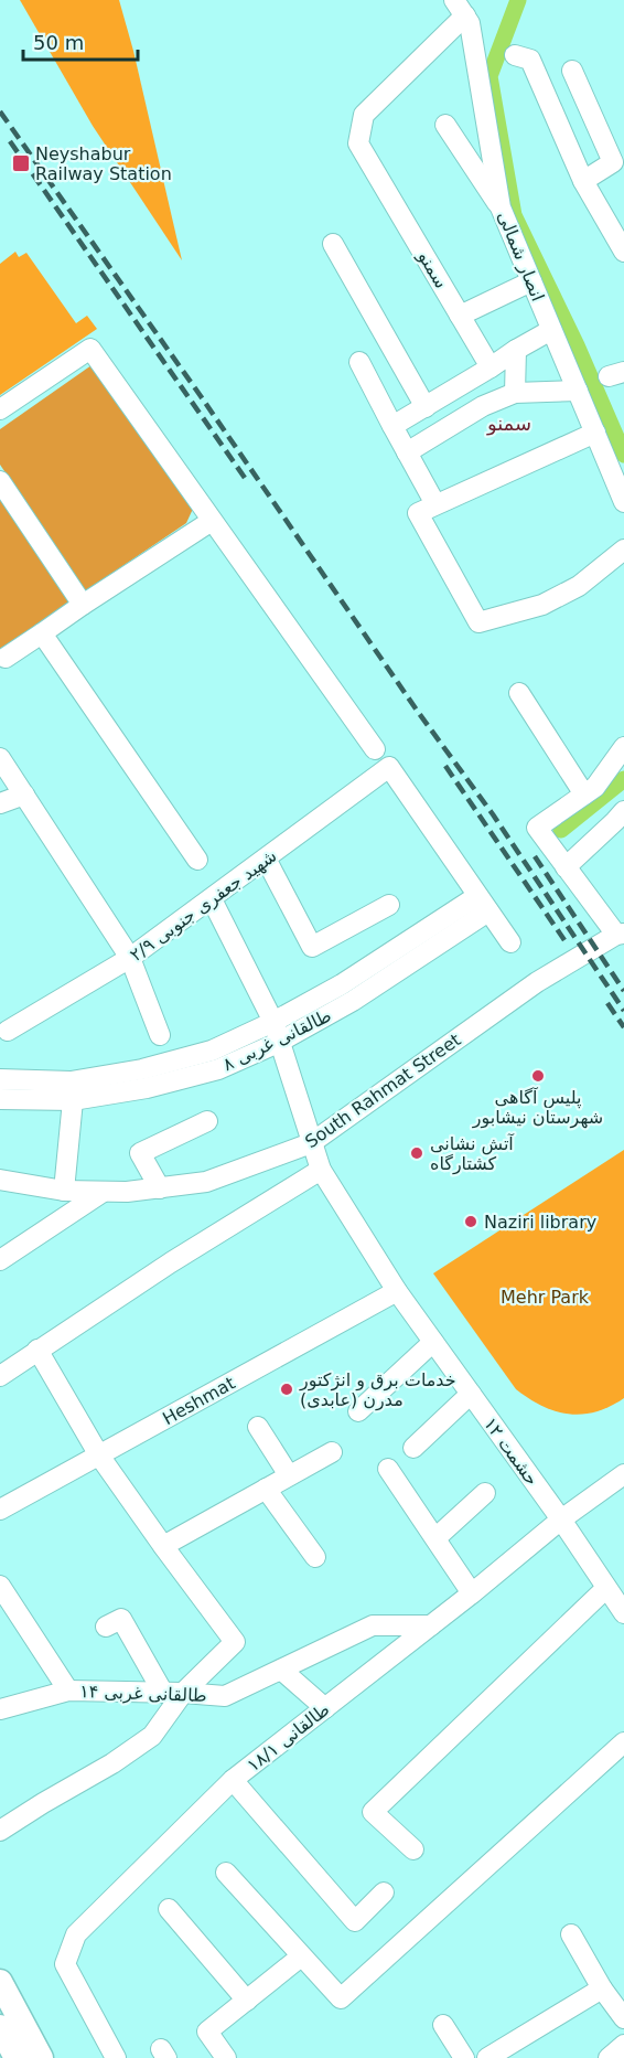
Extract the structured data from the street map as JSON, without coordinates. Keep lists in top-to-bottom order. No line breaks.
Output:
{"streets":{"street":["انصار شمالی","سمنو","شهید جعفری جنوبی ۲/۹","طالقانی غربی ۸","South Rahmat Street","Heshmat","حشمت ۱۲","طالقانی غربی ۱۴","طالقانی ۱۸/۱"]},"crossings":[["انصار شمالی","سمنو"],["شهید جعفری جنوبی ۲/۹","طالقانی غربی ۸"],["شهید جعفری جنوبی ۲/۹","حشمت ۱۲"],["طالقانی غربی ۸","حشمت ۱۲"],["South Rahmat Street","حشمت ۱۲"],["Heshmat","حشمت ۱۲"],["حشمت ۱۲","طالقانی ۱۸/۱"],["طالقانی غربی ۱۴","طالقانی ۱۸/۱"]],"districts":["سمنو"],"parks":["Mehr Park"],"places":{"transit":["Neyshabur Railway Station"],"other":["پلیس آگاهی شهرستان نیشابور","آتش نشانی کشتارگاه","Naziri library","خدمات برق و انژکتور مدرن (عابدی)"]},"scale_bar":"50 m"}
